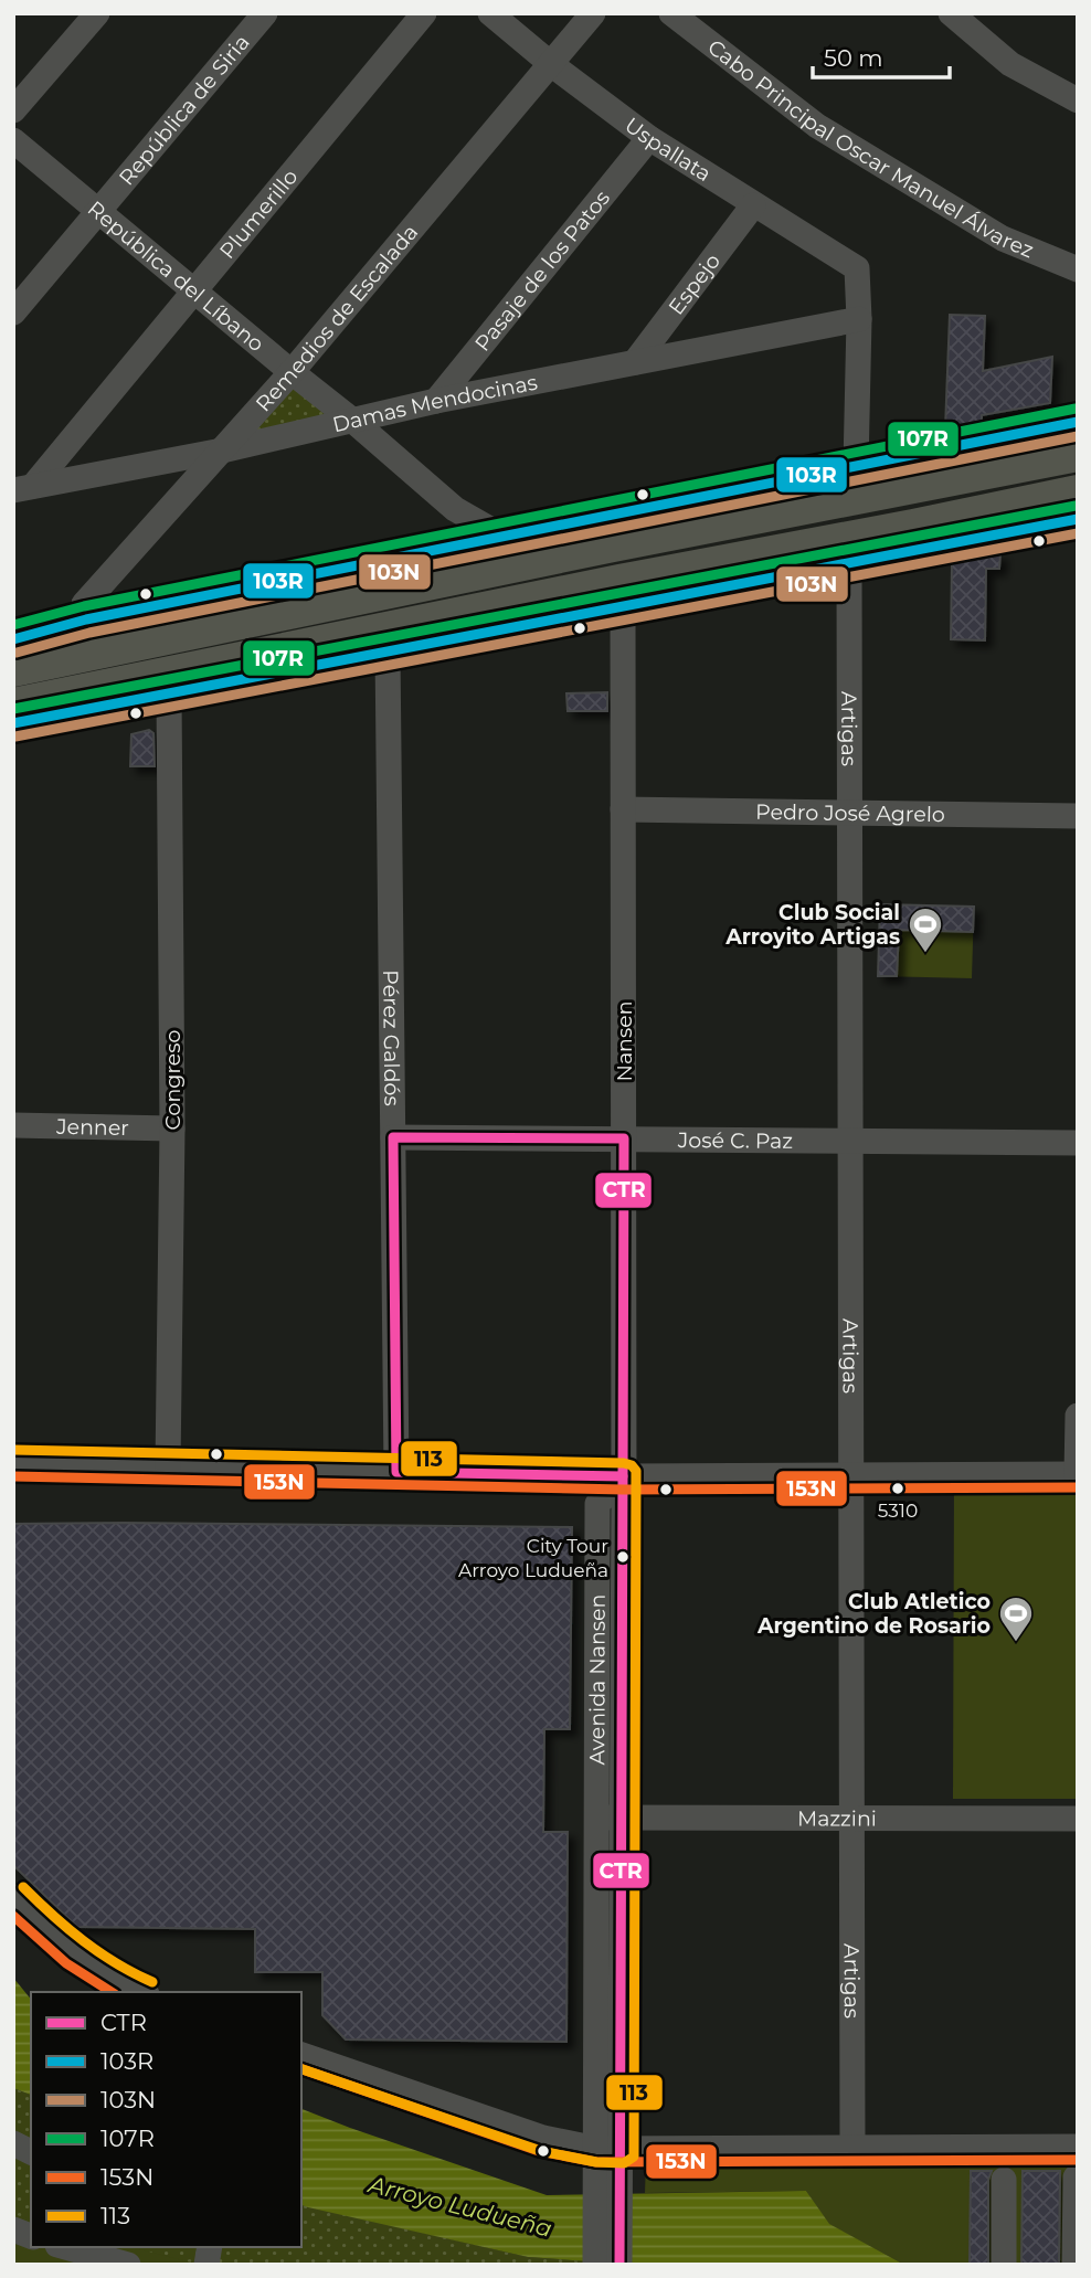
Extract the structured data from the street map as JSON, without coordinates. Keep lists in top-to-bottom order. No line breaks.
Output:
{"streets":{"street":["República de Siria","Cabo Principal Oscar Manuel Álvarez","Uspallata","Plumerillo","Pasaje de los Patos","República del Líbano","Espejo","Remedios de Escalada","Damas Mendocinas","Artigas","Pedro José Agrelo","Pérez Galdós","Nansen","Congreso","Jenner","José C. Paz","Avenida Nansen","Mazzini"]},"crossings":[["República de Siria","República del Líbano"],["Uspallata","Pasaje de los Patos"],["Uspallata","Espejo"],["Uspallata","Remedios de Escalada"],["Uspallata","Damas Mendocinas"],["Plumerillo","República del Líbano"],["Plumerillo","Damas Mendocinas"],["Pasaje de los Patos","Damas Mendocinas"],["República del Líbano","Remedios de Escalada"],["República del Líbano","Damas Mendocinas"],["Espejo","Damas Mendocinas"],["Remedios de Escalada","Damas Mendocinas"],["Artigas","Pedro José Agrelo"],["Artigas","José C. Paz"],["Artigas","Mazzini"],["Pedro José Agrelo","Nansen"],["Pérez Galdós","José C. Paz"],["Nansen","José C. Paz"],["Nansen","Avenida Nansen"],["Congreso","Jenner"],["Avenida Nansen","Mazzini"]],"water":["Arroyo Ludueña"],"places":{"sports":["Club Social Arroyito Artigas","Club Atletico Argentino de Rosario"],"other":["5310","City Tour Arroyo Ludueña"]},"lines":["transit line 107R","transit line 103R","transit line 103N","transit line CTR","transit line 113","transit line 153N"],"legend":["CTR","103R","103N","107R","153N","113"],"scale_bar":"50 m"}
